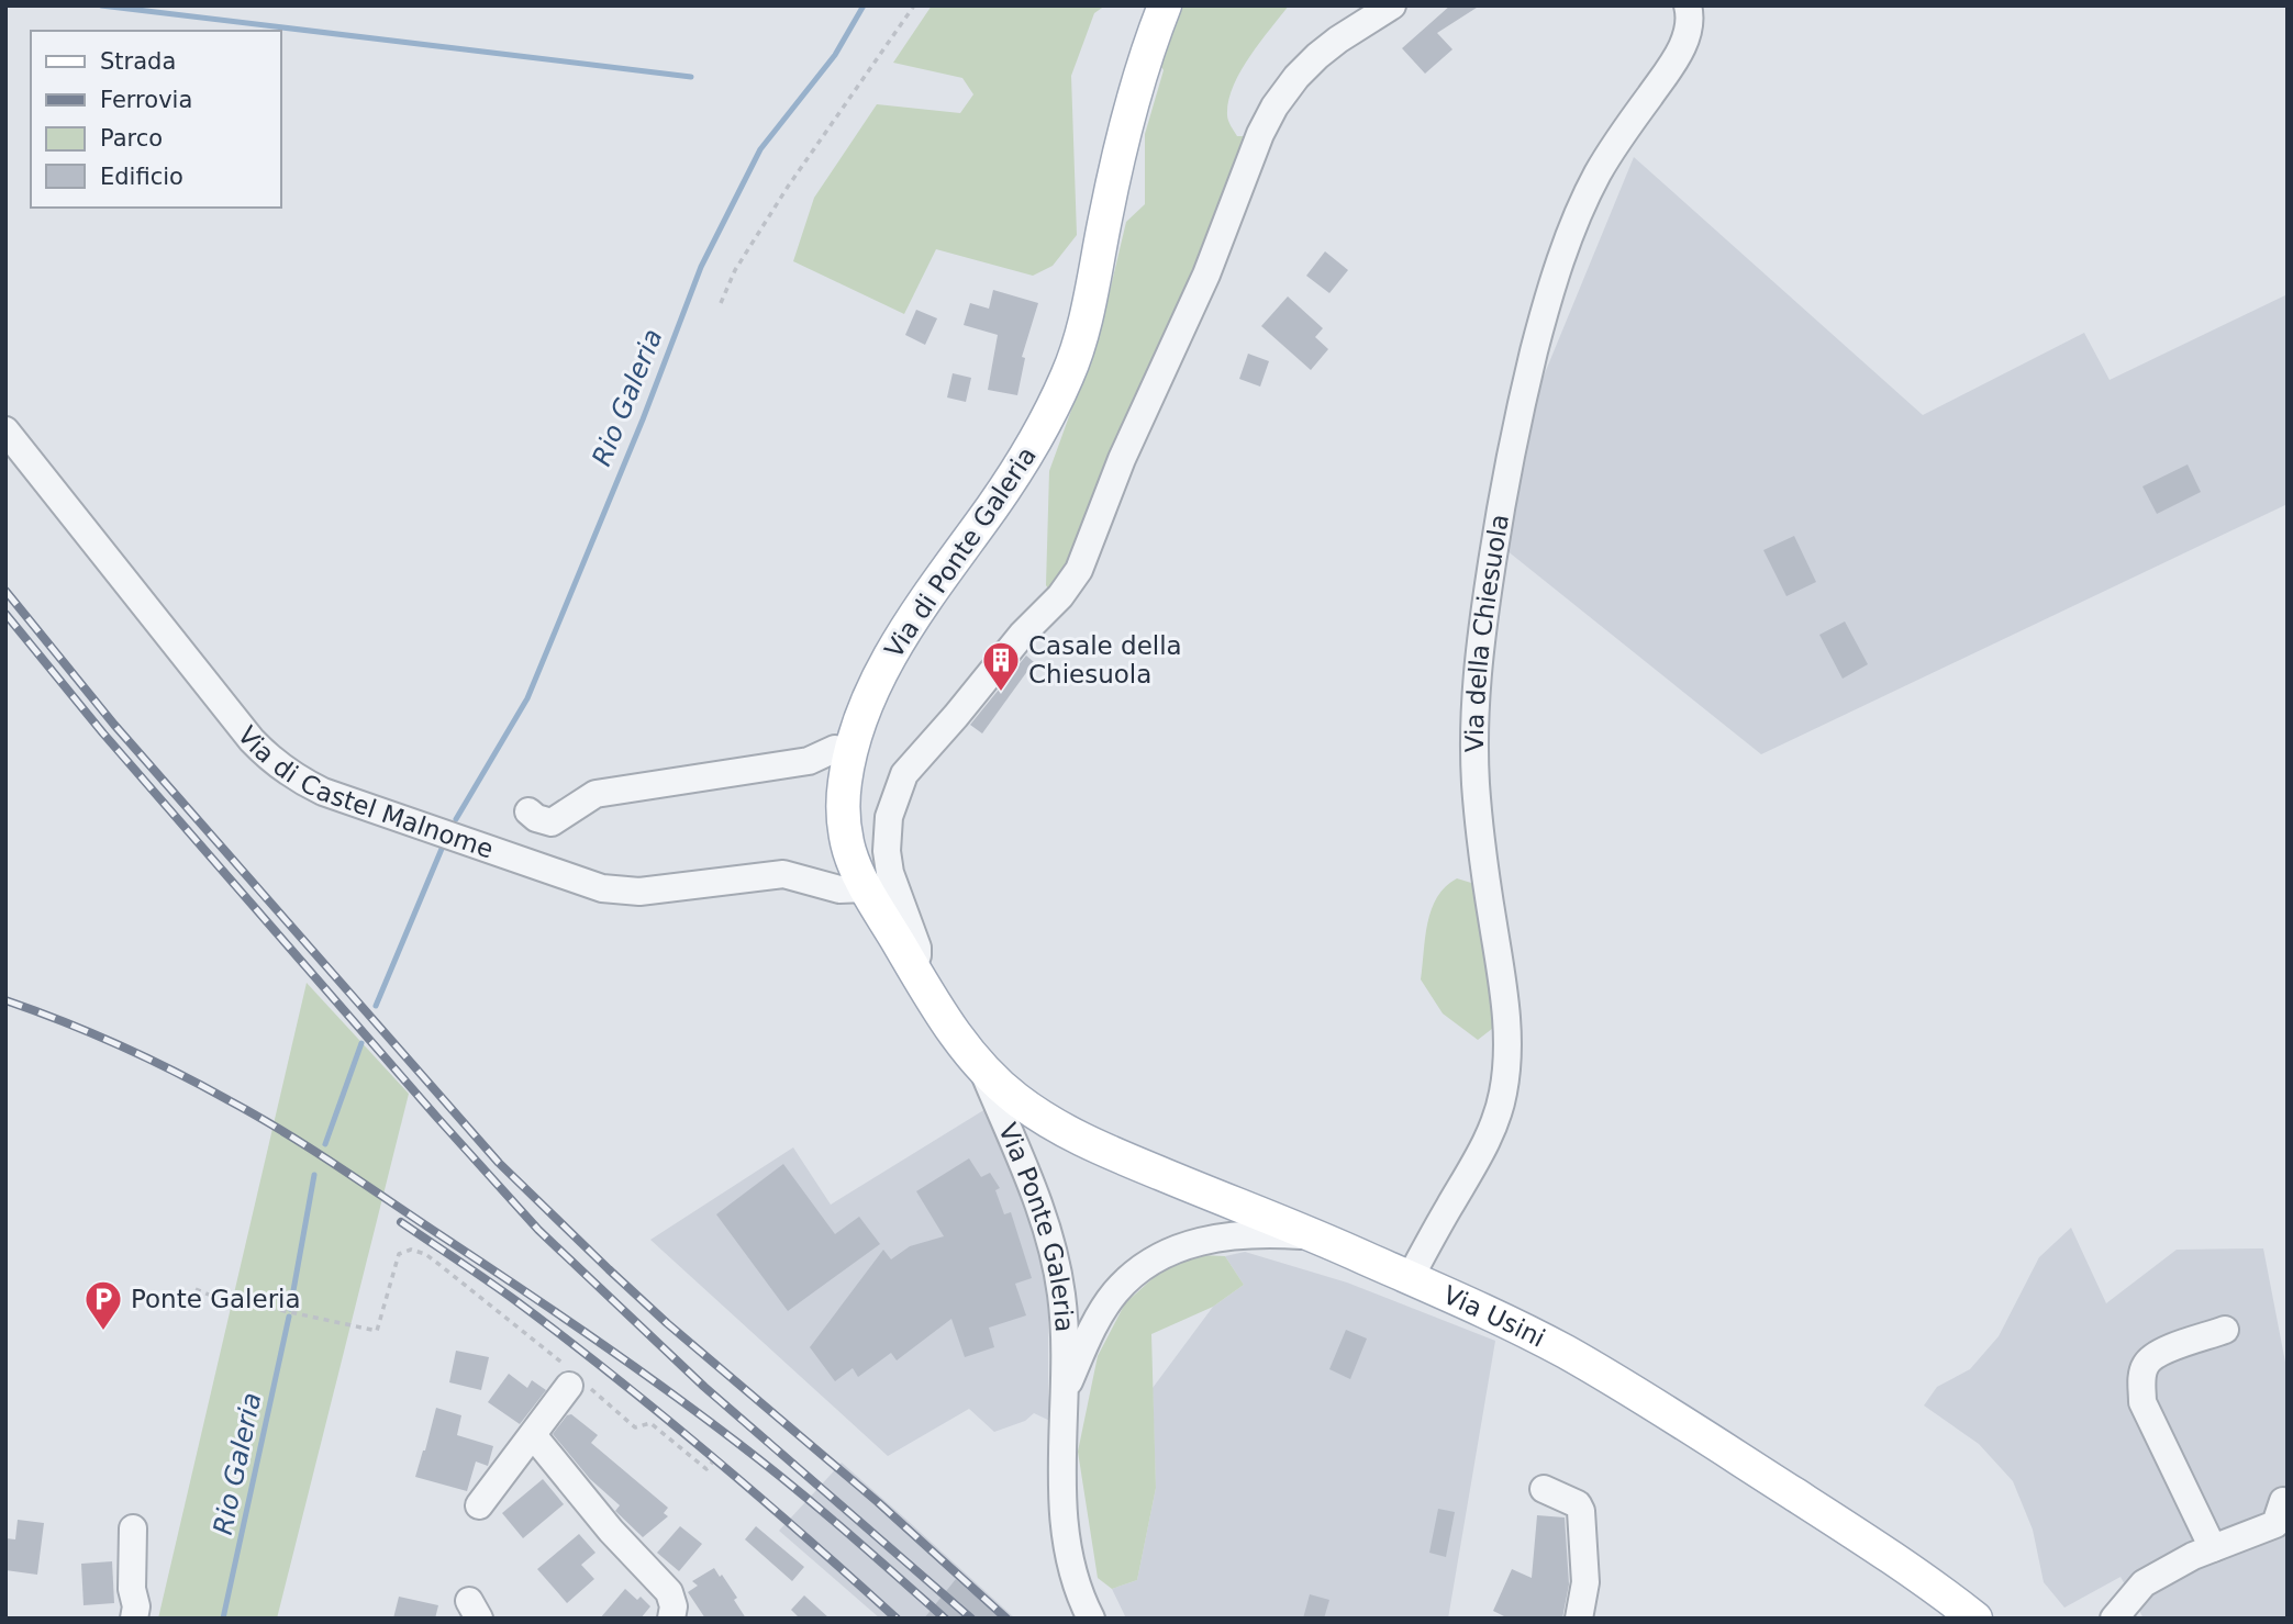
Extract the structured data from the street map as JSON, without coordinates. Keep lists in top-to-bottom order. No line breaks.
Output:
{"streets":{"main road":["Via di Ponte Galeria","Via Usini"],"street":["Via della Chiesuola","Via di Castel Malnome","Via Ponte Galeria"]},"crossings":[["Via di Ponte Galeria","Via di Castel Malnome"],["Via di Ponte Galeria","Via Ponte Galeria"],["Via di Ponte Galeria","Via Usini"],["Via della Chiesuola","Via Usini"],["Via Ponte Galeria","Via Usini"]],"water":["Rio Galeria"],"places":{"building":["Casale della Chiesuola"],"parking":["Ponte Galeria"]},"legend":["Strada","Ferrovia","Parco","Edificio"]}
